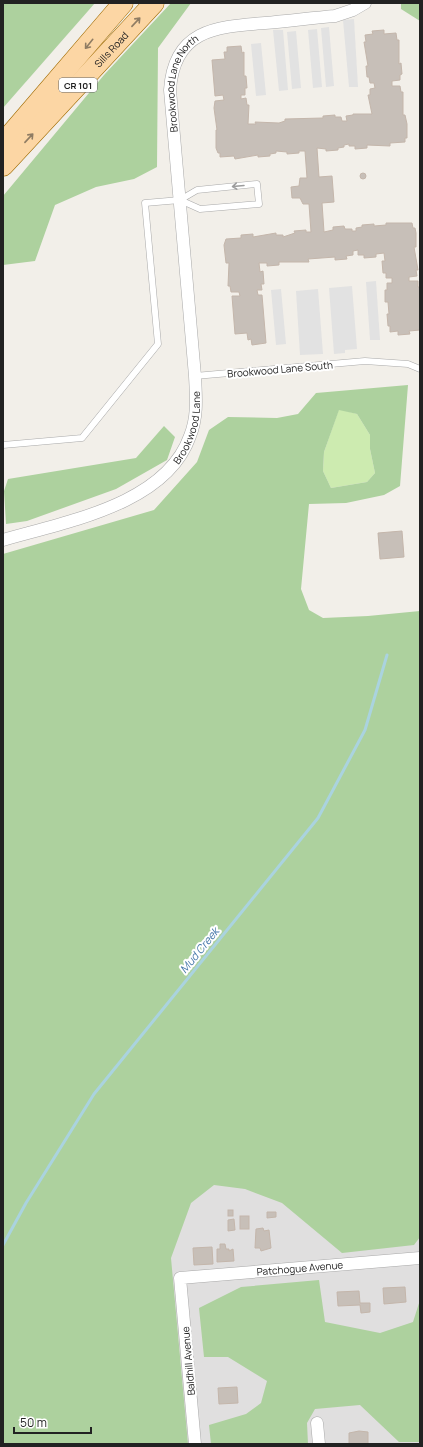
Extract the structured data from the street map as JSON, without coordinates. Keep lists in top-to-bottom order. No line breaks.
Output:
{"streets":{"main road":["Sills Road","CR 101"],"street":["Brookwood Lane North","Brookwood Lane","Patchogue Avenue","Baldhill Avenue"],"lane":["Brookwood Lane South"]},"crossings":[["Brookwood Lane North","Brookwood Lane"],["Brookwood Lane South","Brookwood Lane"],["Patchogue Avenue","Baldhill Avenue"]],"water":["Mud Creek"],"scale_bar":"50 m"}
